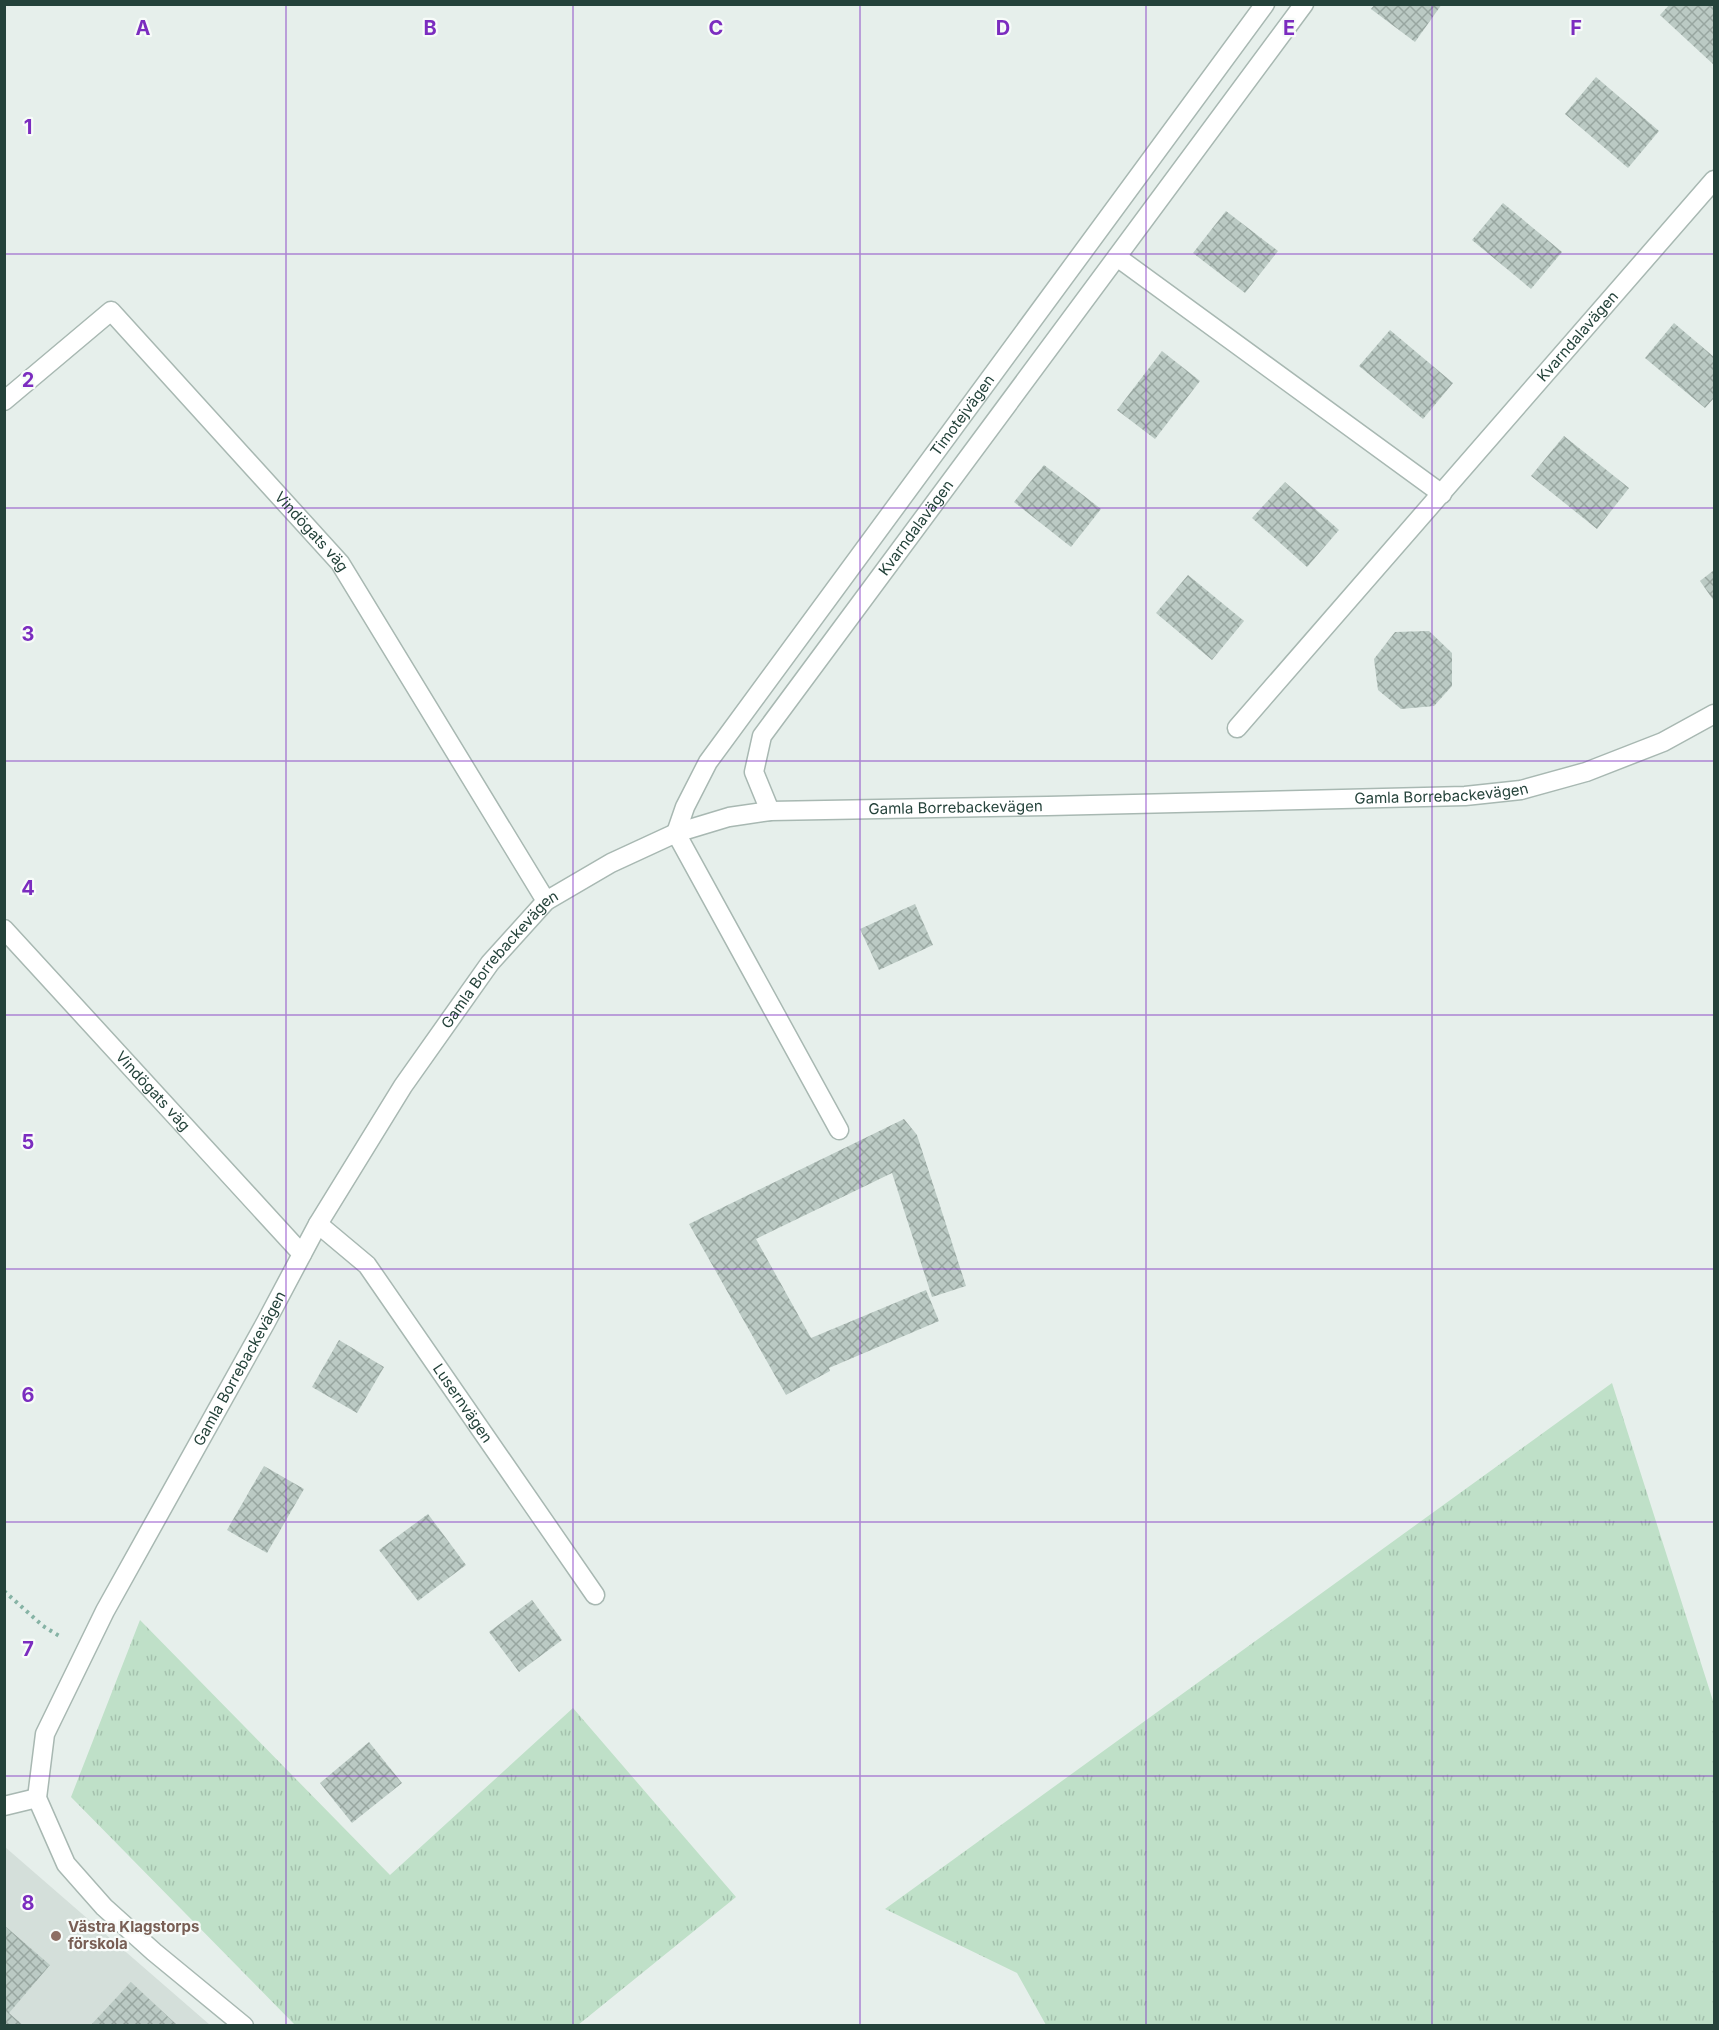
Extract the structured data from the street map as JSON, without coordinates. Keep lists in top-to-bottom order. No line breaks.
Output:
{"streets":{"street":["Kvarndalavägen","Timotejvägen","Vindögats väg","Gamla Borrebackevägen","Lusernvägen"]},"crossings":[["Kvarndalavägen","Gamla Borrebackevägen"],["Timotejvägen","Gamla Borrebackevägen"],["Vindögats väg","Gamla Borrebackevägen"],["Gamla Borrebackevägen","Lusernvägen"]],"places":["Västra Klagstorps förskola"],"grid":{"columns":["A","B","C","D","E","F"],"rows":["1","2","3","4","5","6","7","8"]}}
